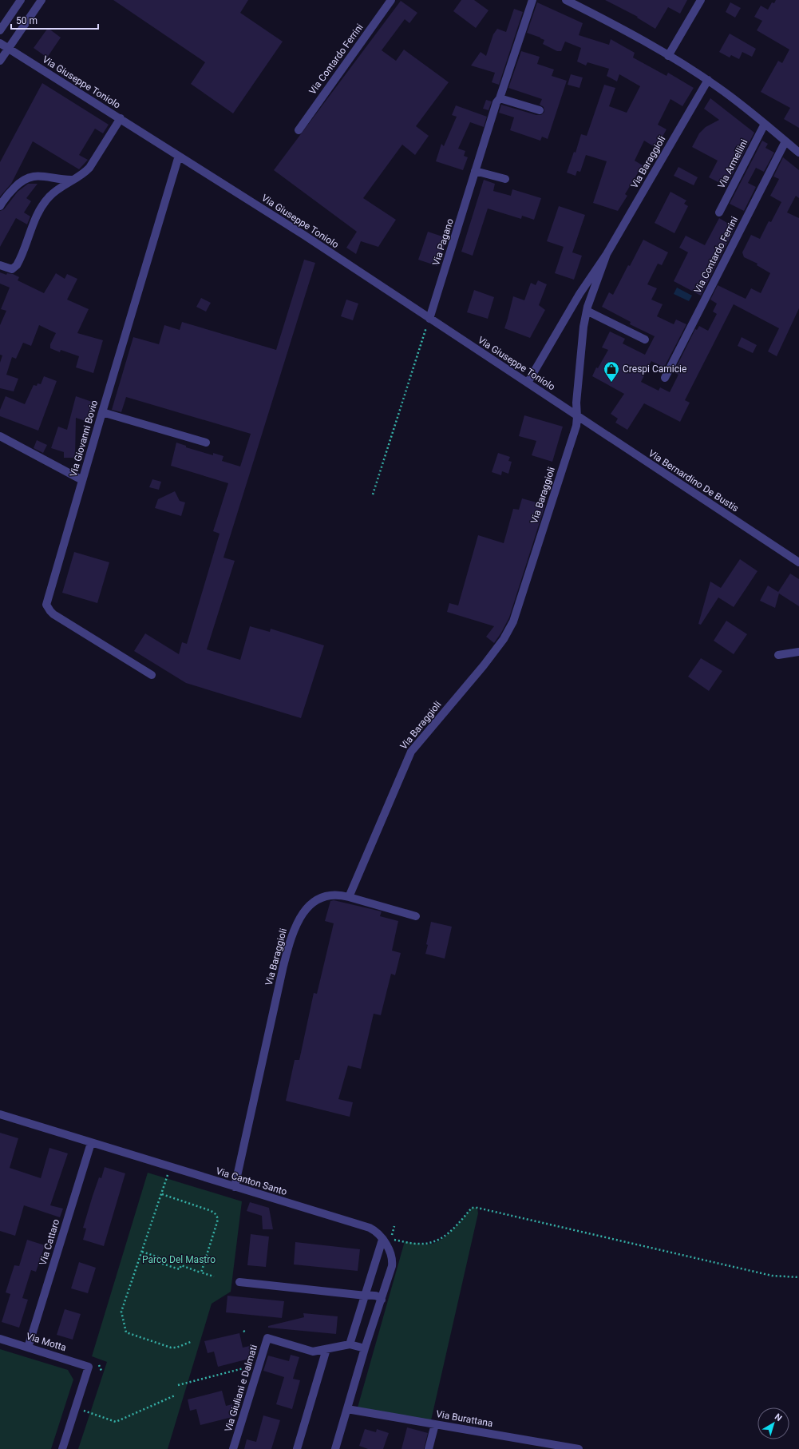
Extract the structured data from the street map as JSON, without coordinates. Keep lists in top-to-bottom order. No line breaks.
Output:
{"streets":{"street":["Via Contardo Ferrini","Via Giuseppe Toniolo","Via Baraggioli","Via Armellini","Via Pagano","Via Giovanni Bovio","Via Bernardino De Bustis","Via Canton Santo","Via Cattaro","Via Motta","Via Giuliani e Dalmati","Via Burattana"]},"crossings":[["Via Giuseppe Toniolo","Via Baraggioli"],["Via Giuseppe Toniolo","Via Pagano"],["Via Giuseppe Toniolo","Via Giovanni Bovio"],["Via Giuseppe Toniolo","Via Bernardino De Bustis"],["Via Baraggioli","Via Bernardino De Bustis"],["Via Baraggioli","Via Canton Santo"],["Via Canton Santo","Via Cattaro"],["Via Canton Santo","Via Giuliani e Dalmati"],["Via Cattaro","Via Motta"]],"parks":["Parco Del Mastro"],"places":{"shop":["Crespi Camicie"]},"scale_bar":"50 m","north":"top right"}
